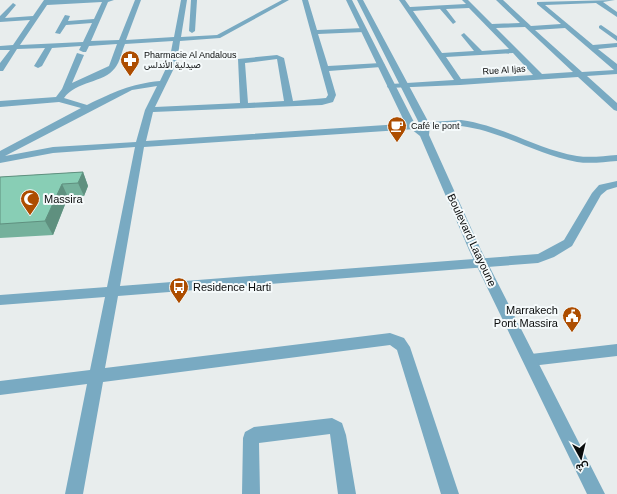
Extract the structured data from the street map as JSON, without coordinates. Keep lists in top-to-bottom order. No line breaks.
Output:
{"streets":{"street":["Rue Al Ijas","Boulevard Laayoune"]},"crossings":[["Rue Al Ijas","Boulevard Laayoune"]],"places":{"pharmacy":["Pharmacie Al Andalous صيدلية الأندلس"],"cafe":["Café le pont"],"mosque":["Massira"],"bus stop":["Residence Harti"],"public building":["Marrakech Pont Massira"]},"north":"bottom"}
